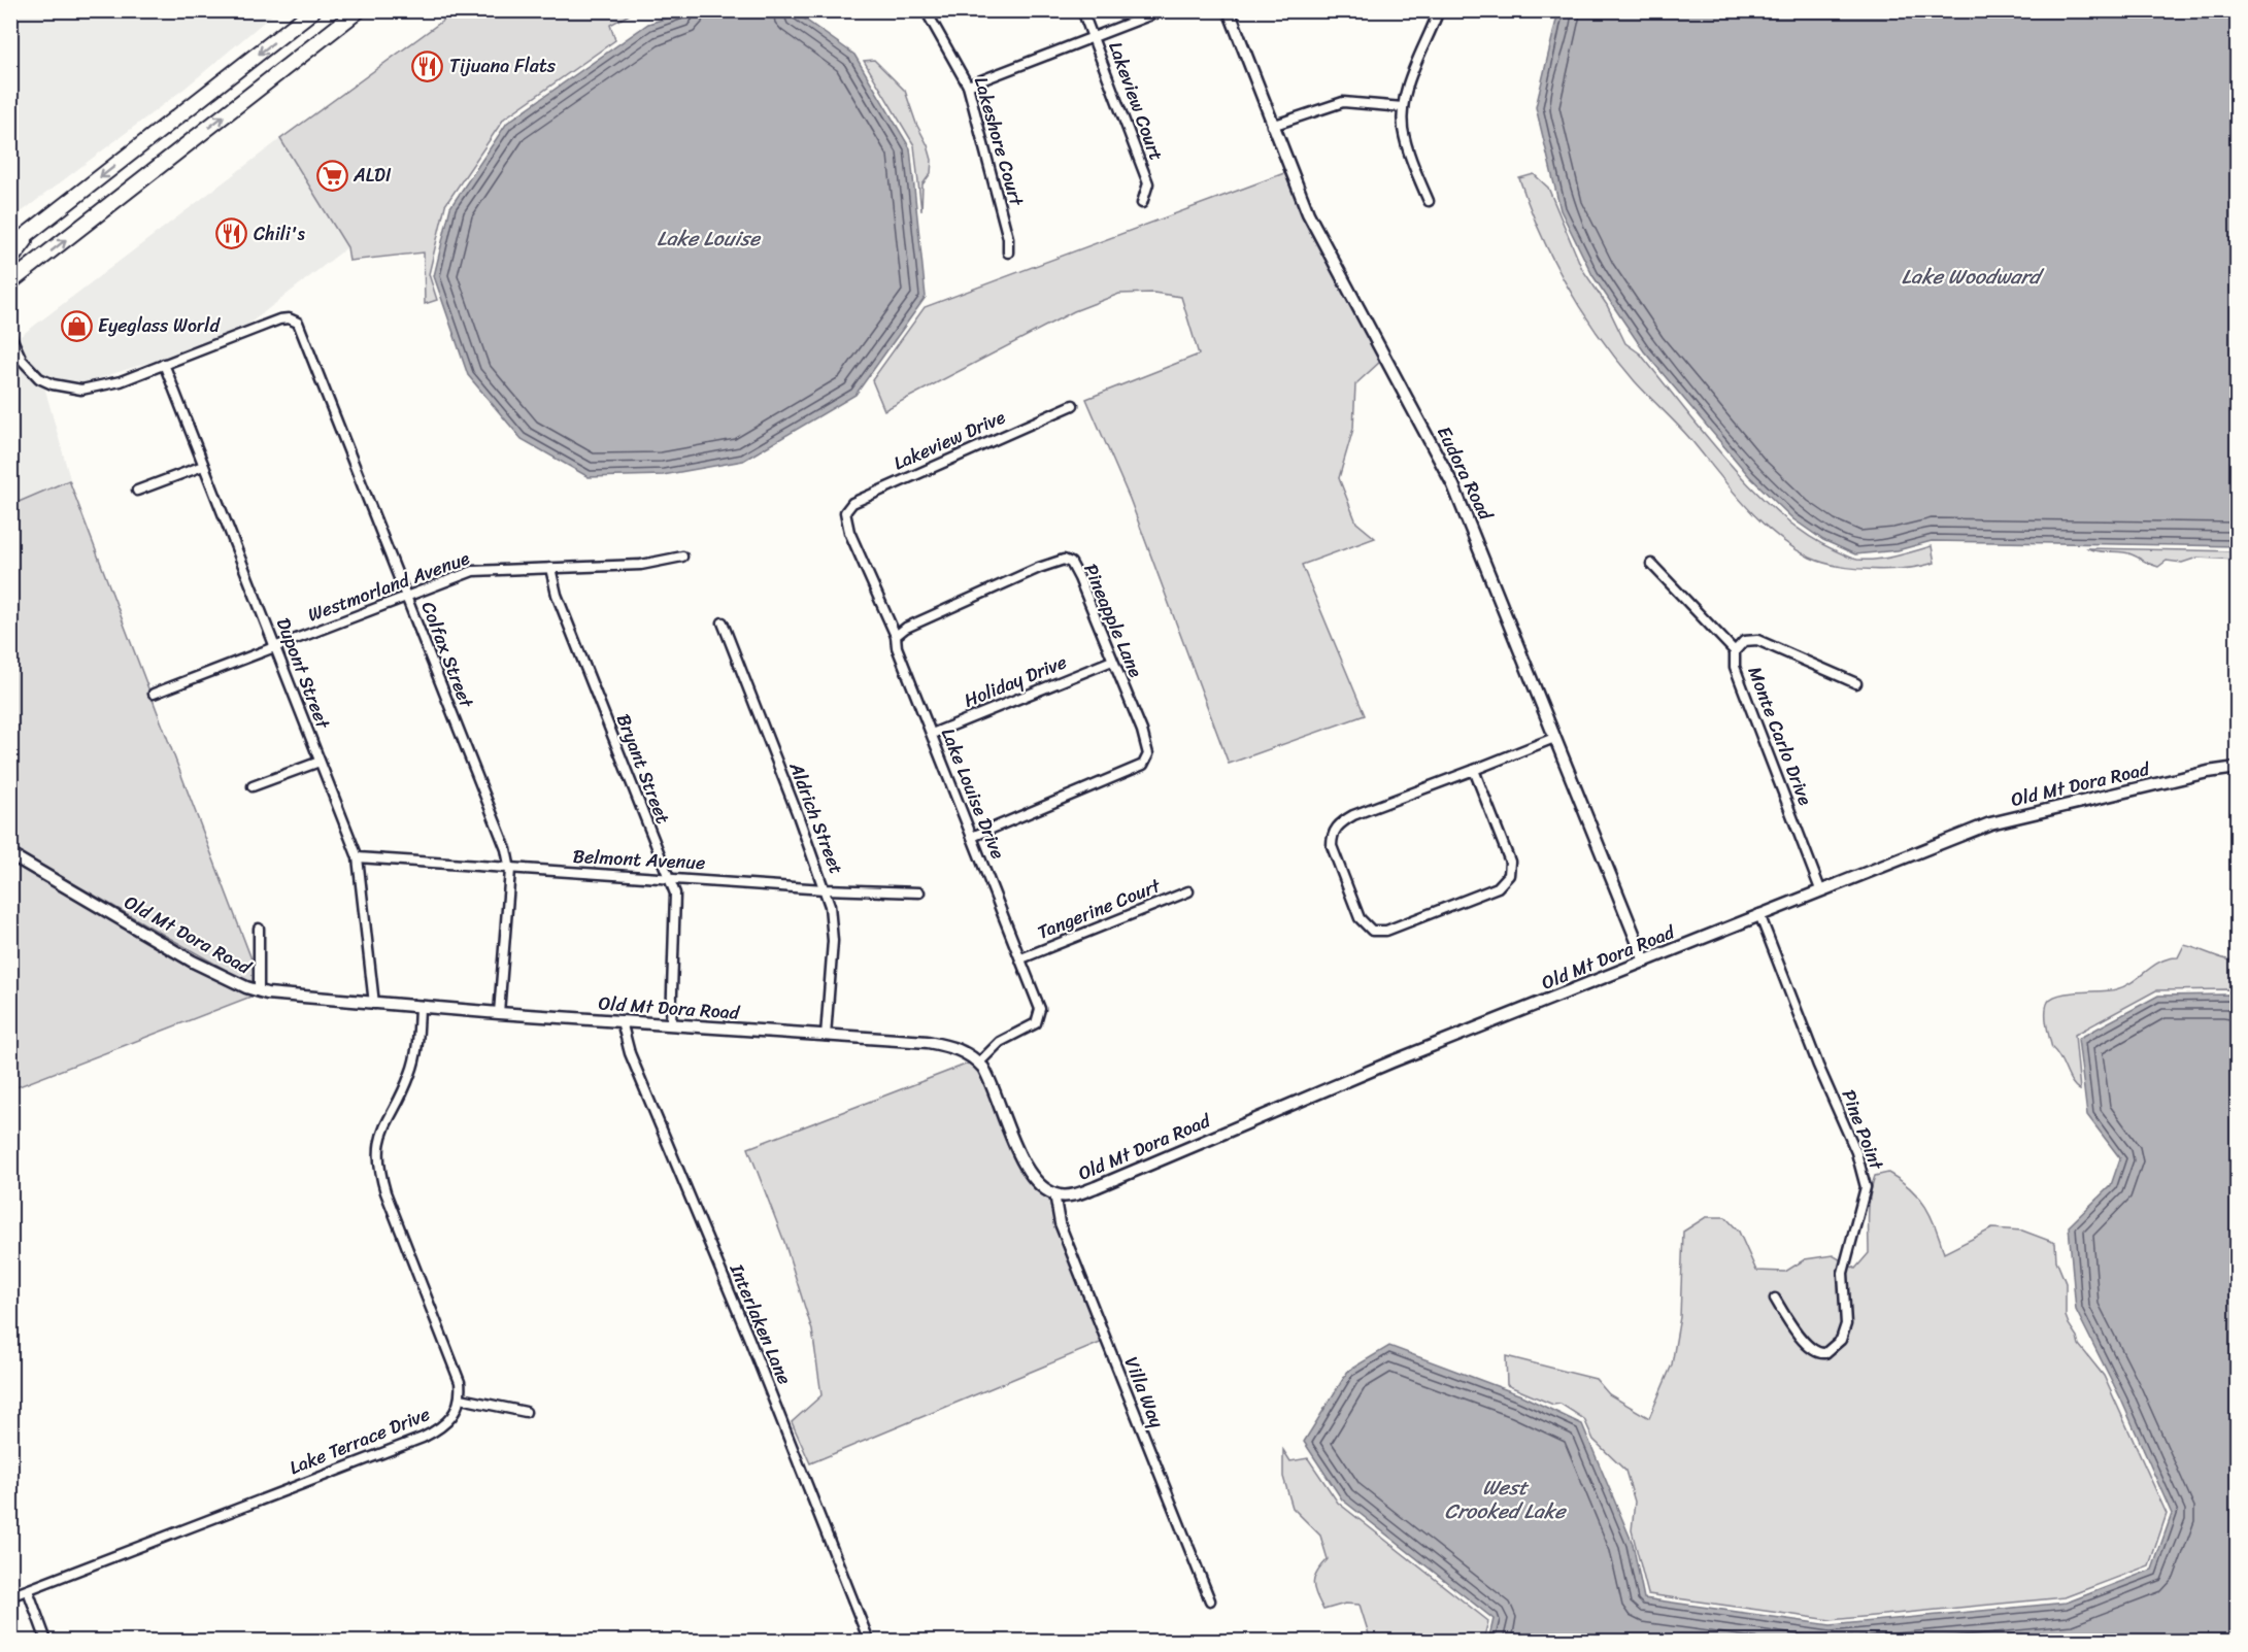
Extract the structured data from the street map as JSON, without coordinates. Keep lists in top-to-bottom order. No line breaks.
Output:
{"streets":{"street":["Lakeview Court","Lakeshore Court","Lakeview Drive","Eudora Road","Westmorland Avenue","Pineapple Lane","Colfax Street","Dupont Street","Holiday Drive","Monte Carlo Drive","Bryant Street","Old Mt Dora Road","Lake Louise Drive","Aldrich Street","Belmont Avenue","Tangerine Court","Pine Point","Interlaken Lane","Villa Way","Lake Terrace Drive"]},"crossings":[["Lakeview Drive","Lake Louise Drive"],["Eudora Road","Old Mt Dora Road"],["Westmorland Avenue","Colfax Street"],["Westmorland Avenue","Dupont Street"],["Westmorland Avenue","Bryant Street"],["Pineapple Lane","Holiday Drive"],["Pineapple Lane","Lake Louise Drive"],["Colfax Street","Dupont Street"],["Colfax Street","Old Mt Dora Road"],["Colfax Street","Belmont Avenue"],["Dupont Street","Old Mt Dora Road"],["Dupont Street","Belmont Avenue"],["Holiday Drive","Lake Louise Drive"],["Monte Carlo Drive","Old Mt Dora Road"],["Bryant Street","Old Mt Dora Road"],["Bryant Street","Belmont Avenue"],["Old Mt Dora Road","Lake Louise Drive"],["Old Mt Dora Road","Aldrich Street"],["Old Mt Dora Road","Pine Point"],["Old Mt Dora Road","Interlaken Lane"],["Old Mt Dora Road","Villa Way"],["Lake Louise Drive","Tangerine Court"],["Aldrich Street","Belmont Avenue"]],"water":["Lake Louise","Lake Woodward","West Crooked Lake"],"places":{"restaurant":["Tijuana Flats","Chili's"],"supermarket":["ALDI"],"shop":["Eyeglass World"]}}
